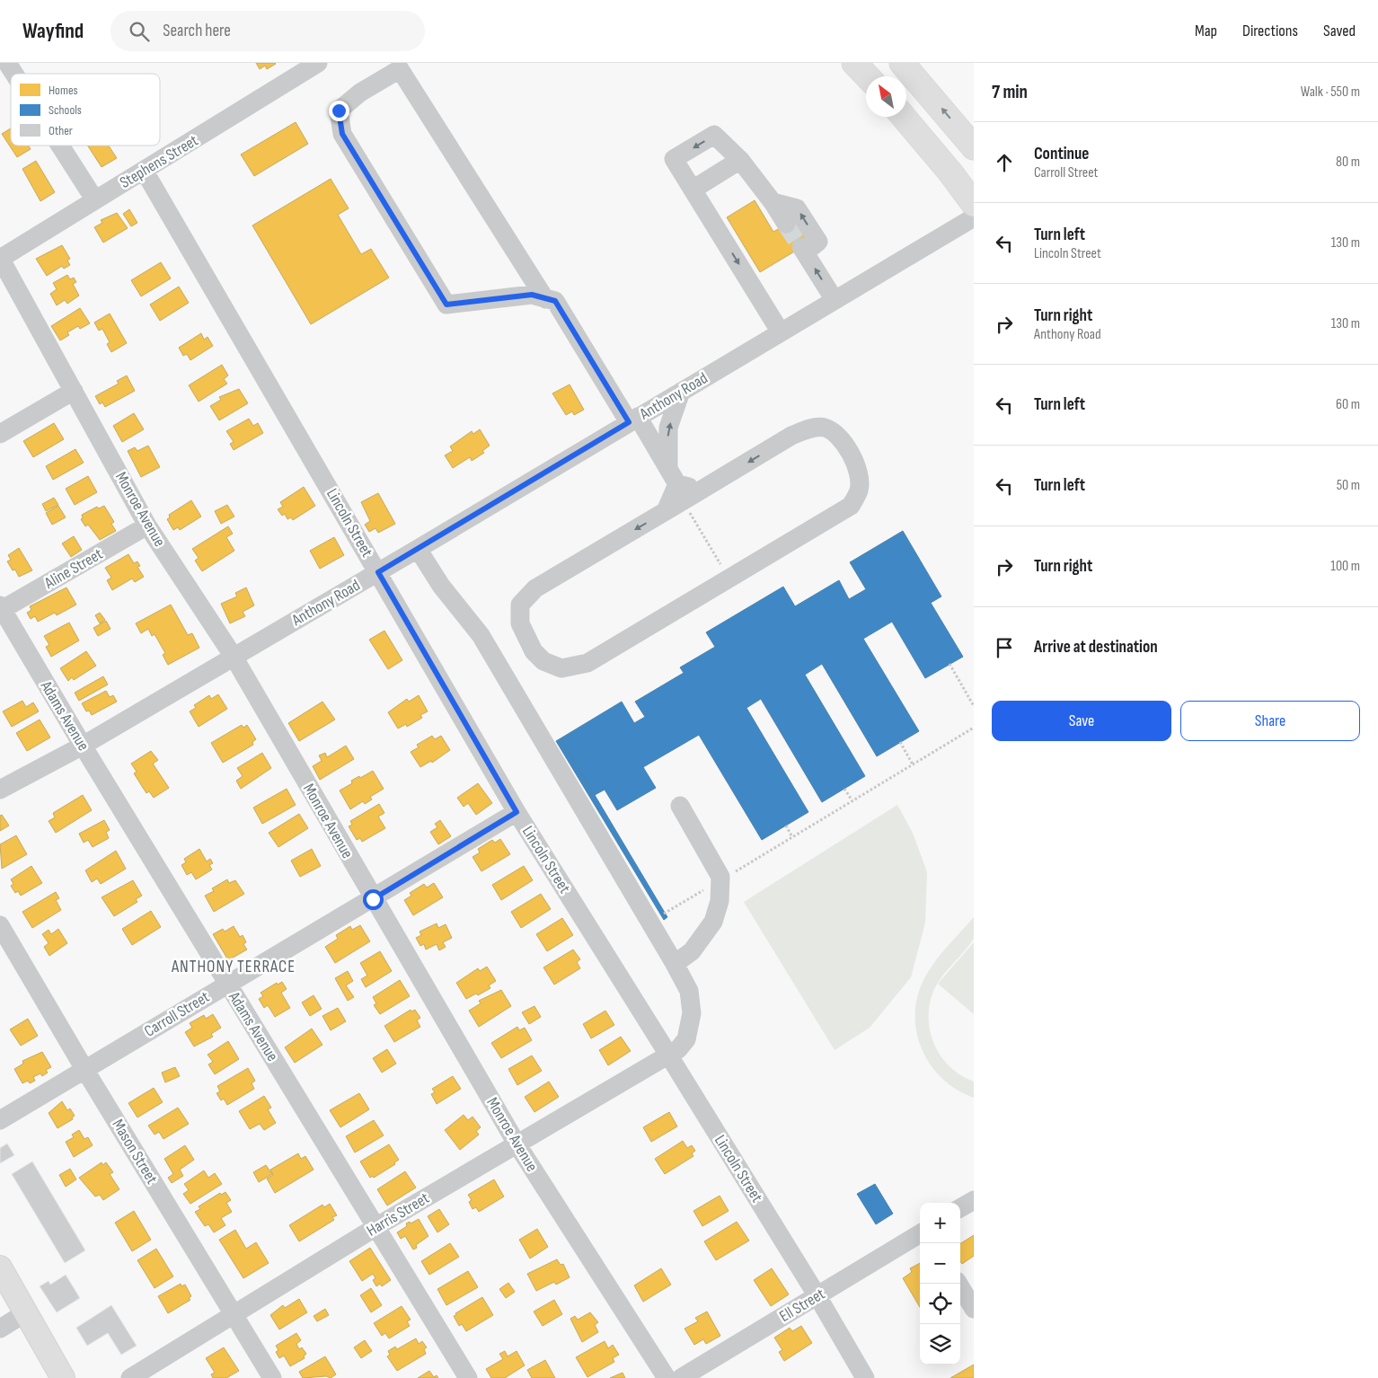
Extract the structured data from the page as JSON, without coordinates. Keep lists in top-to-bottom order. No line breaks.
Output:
{"streets":{"street":["Stephens Street","Anthony Road","Monroe Avenue","Lincoln Street","Aline Street","Adams Avenue","Carroll Street","Mason Street","Harris Street","Ell Street"]},"crossings":[["Stephens Street","Monroe Avenue"],["Stephens Street","Lincoln Street"],["Anthony Road","Monroe Avenue"],["Anthony Road","Lincoln Street"],["Anthony Road","Adams Avenue"],["Anthony Road","Harris Street"],["Monroe Avenue","Aline Street"],["Monroe Avenue","Carroll Street"],["Monroe Avenue","Harris Street"],["Lincoln Street","Carroll Street"],["Lincoln Street","Harris Street"],["Lincoln Street","Ell Street"],["Aline Street","Adams Avenue"],["Adams Avenue","Carroll Street"],["Adams Avenue","Harris Street"],["Carroll Street","Mason Street"],["Mason Street","Harris Street"]],"districts":["ANTHONY TERRACE"],"legend":["Homes","Schools","Other"],"north":"top left","page":{"header":"Wayfind","search":"Search here","nav":["Map","Directions","Saved"],"heading":["7 min","Walk · 550 m"],"list":[["Continue","Carroll Street","80 m"],["Turn left","Lincoln Street","130 m"],["Turn right","Anthony Road","130 m"],["Turn left","60 m"],["Turn left","50 m"],["Turn right","100 m"],"Arrive at destination"],"buttons":["Save","Share"],"map_buttons":["+","−"]}}
